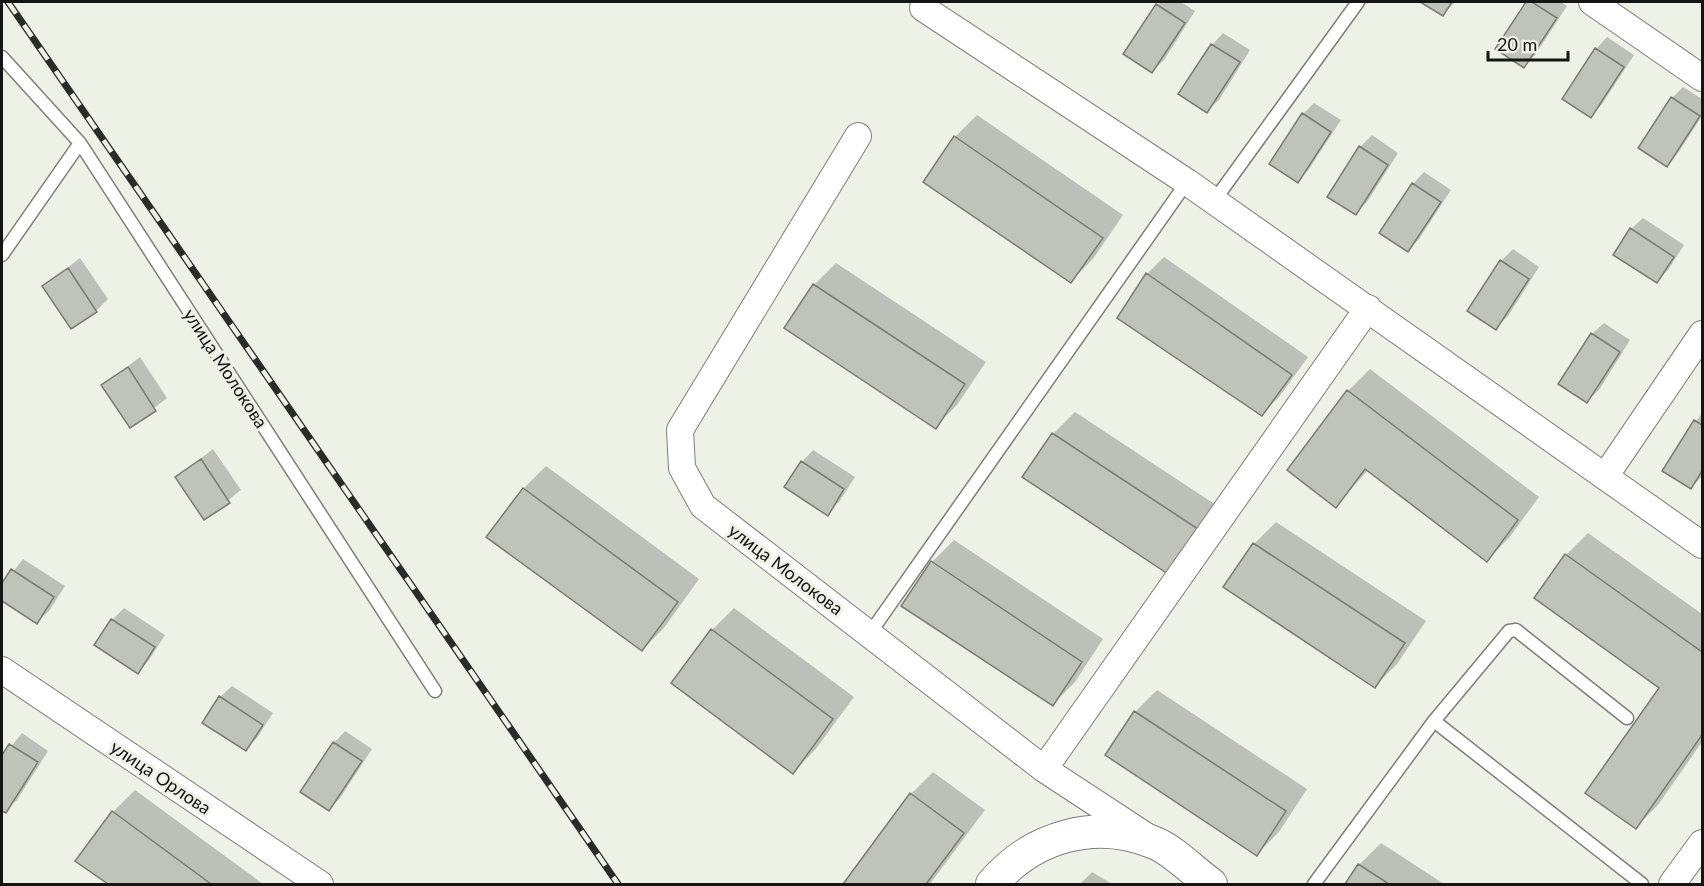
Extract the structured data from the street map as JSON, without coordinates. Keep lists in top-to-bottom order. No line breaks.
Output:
{"streets":{"street":["улица Молокова","улица Орлова"]},"scale_bar":"20 m"}
